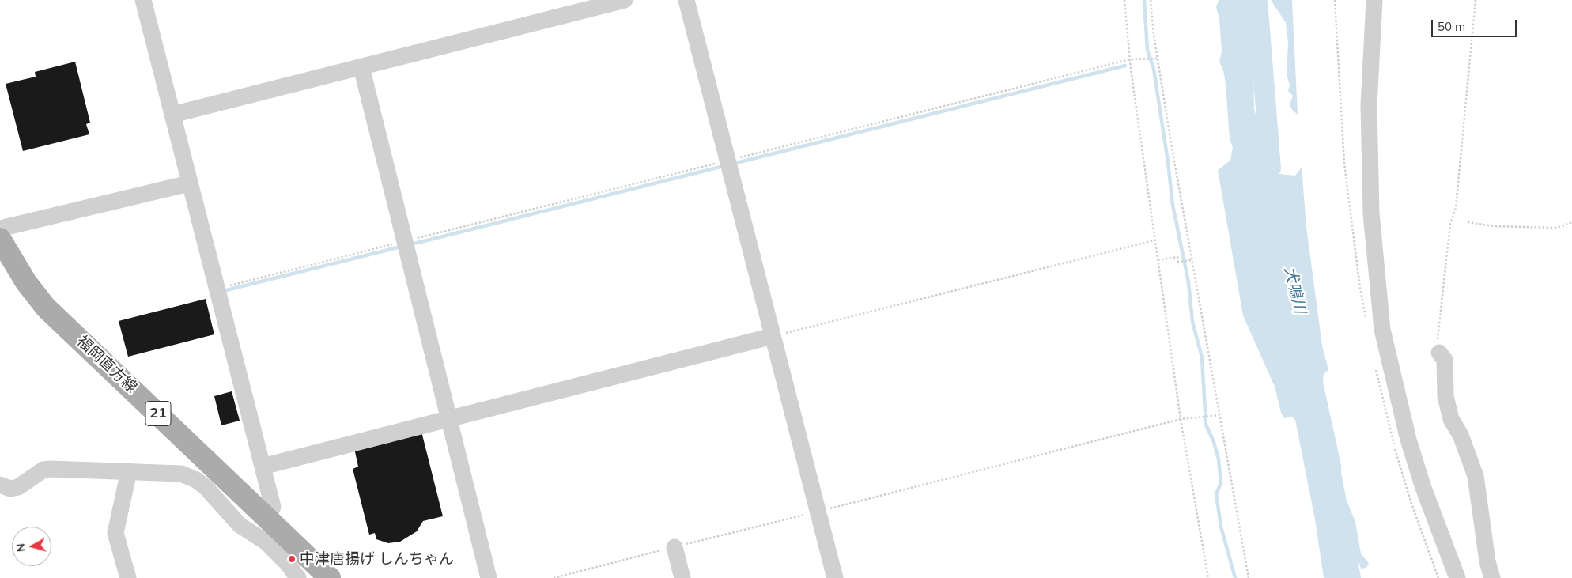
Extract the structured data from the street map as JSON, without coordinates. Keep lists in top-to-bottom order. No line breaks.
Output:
{"streets":{"main road":["福岡直方線","21"]},"water":["犬鳴川"],"places":["中津唐揚げ しんちゃん"],"scale_bar":"50 m","north":"left"}
